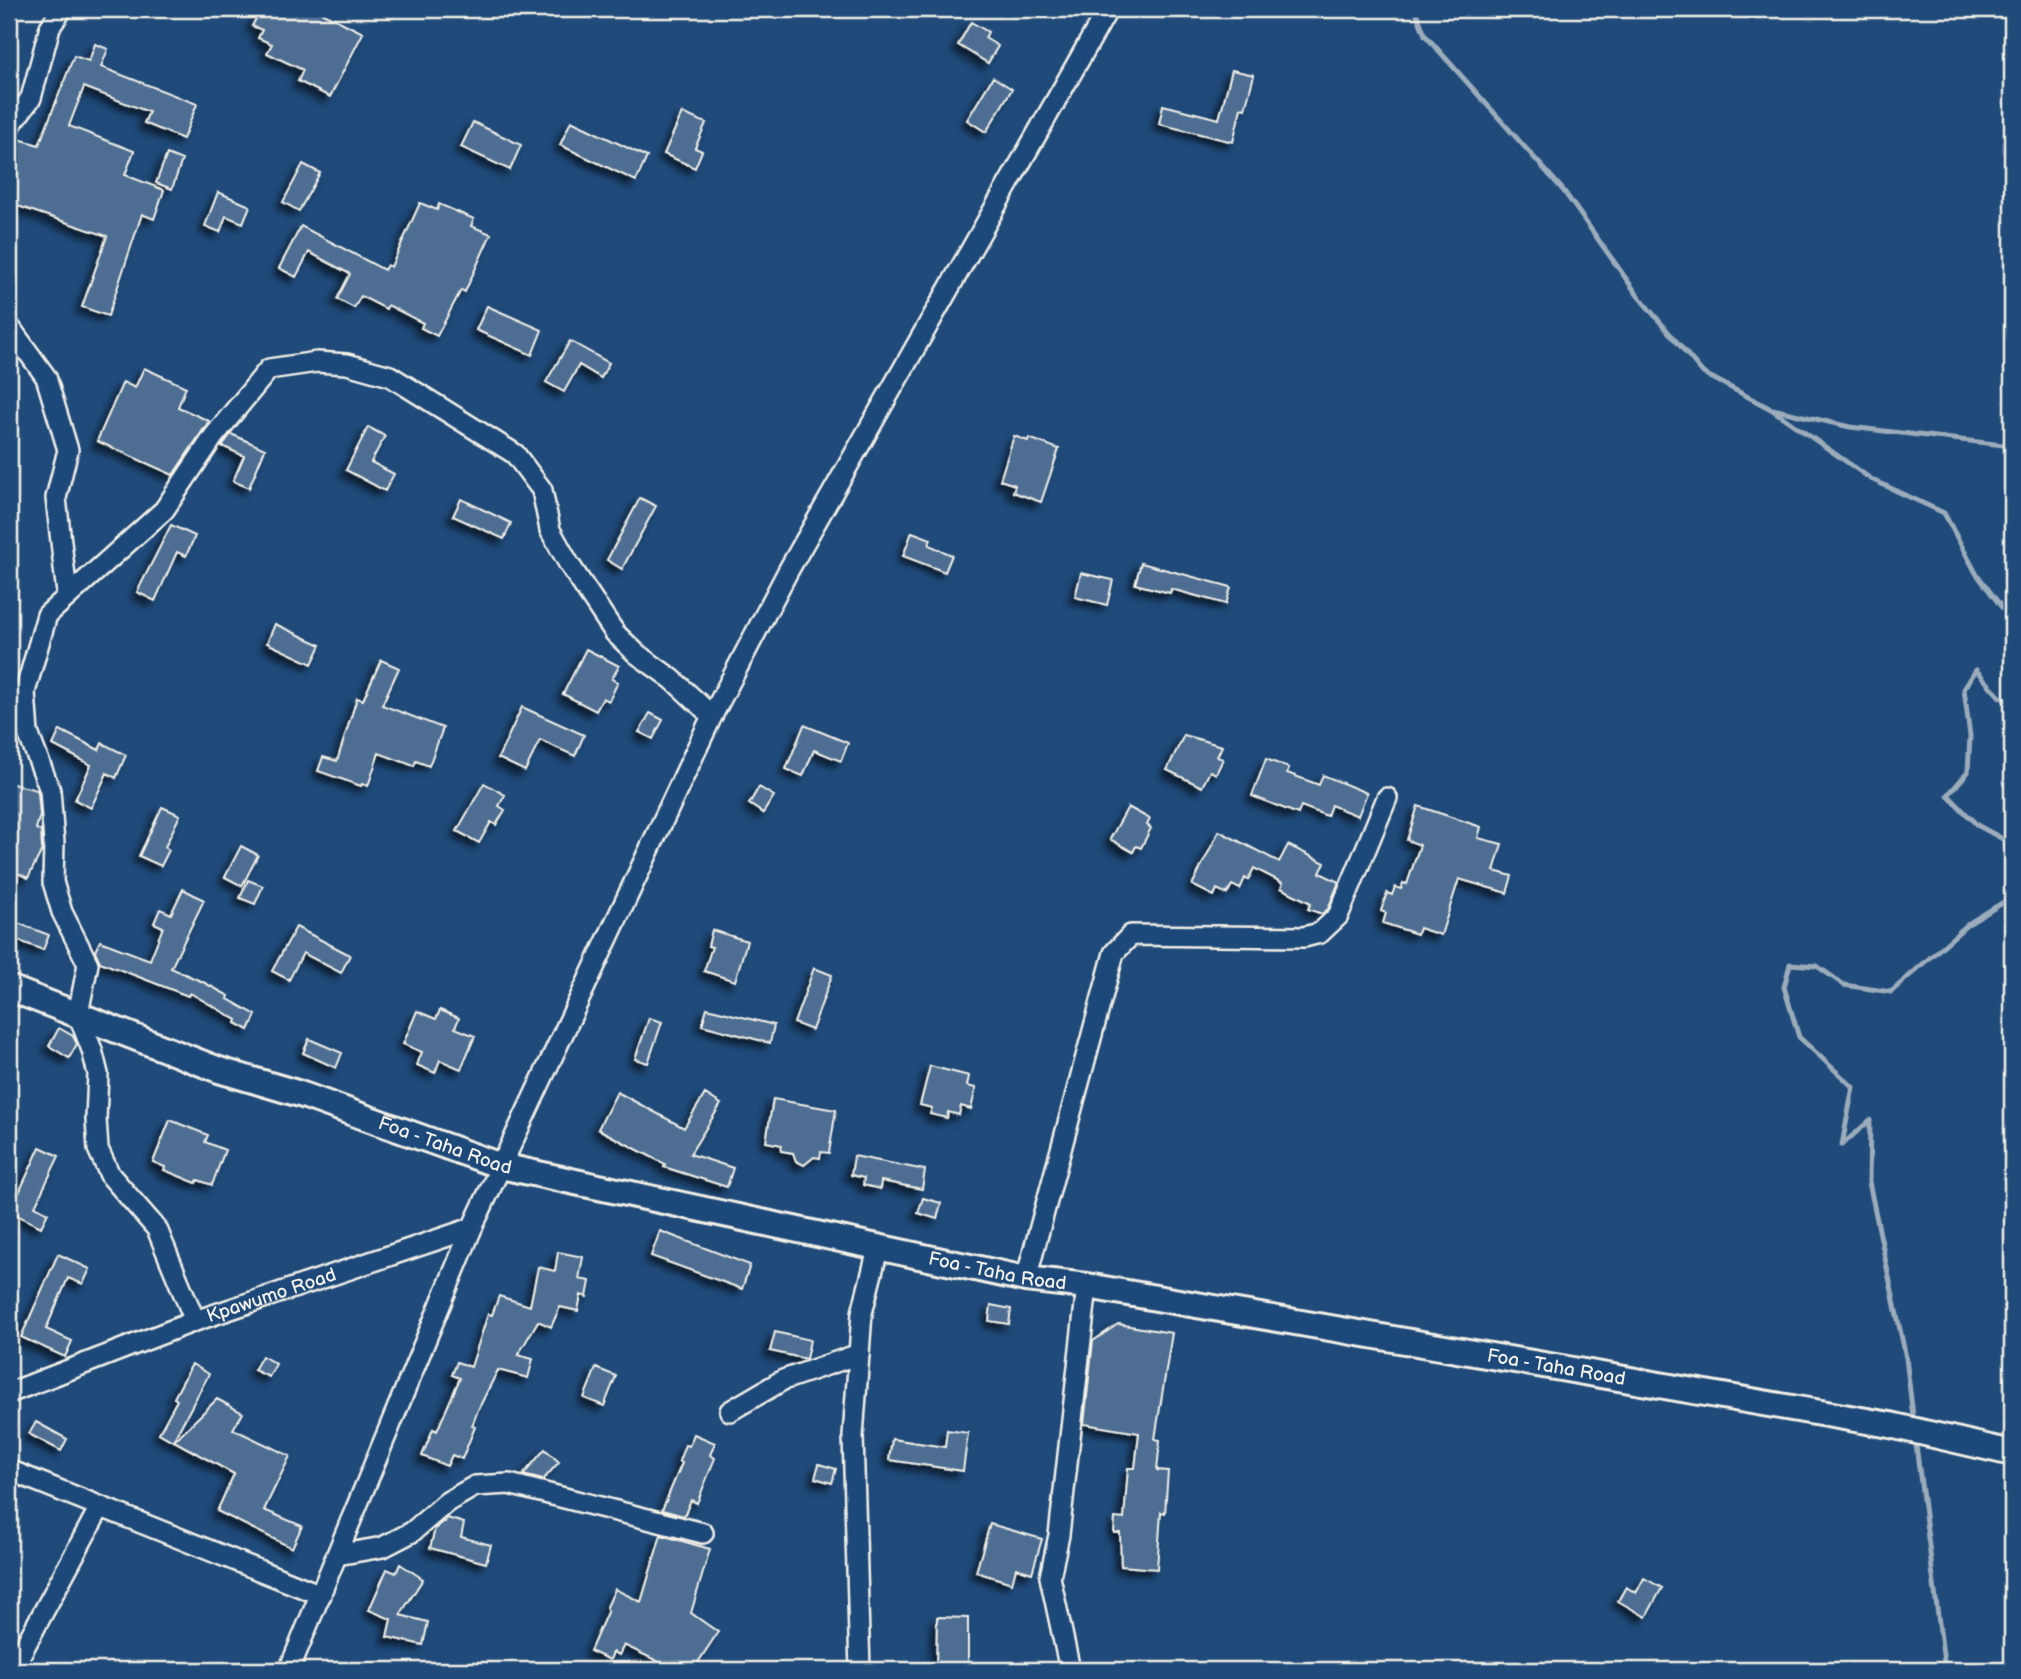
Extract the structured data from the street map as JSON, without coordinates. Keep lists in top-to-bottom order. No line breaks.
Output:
{"streets":{"street":["Foa - Taha Road","Kpawumo Road"]}}
